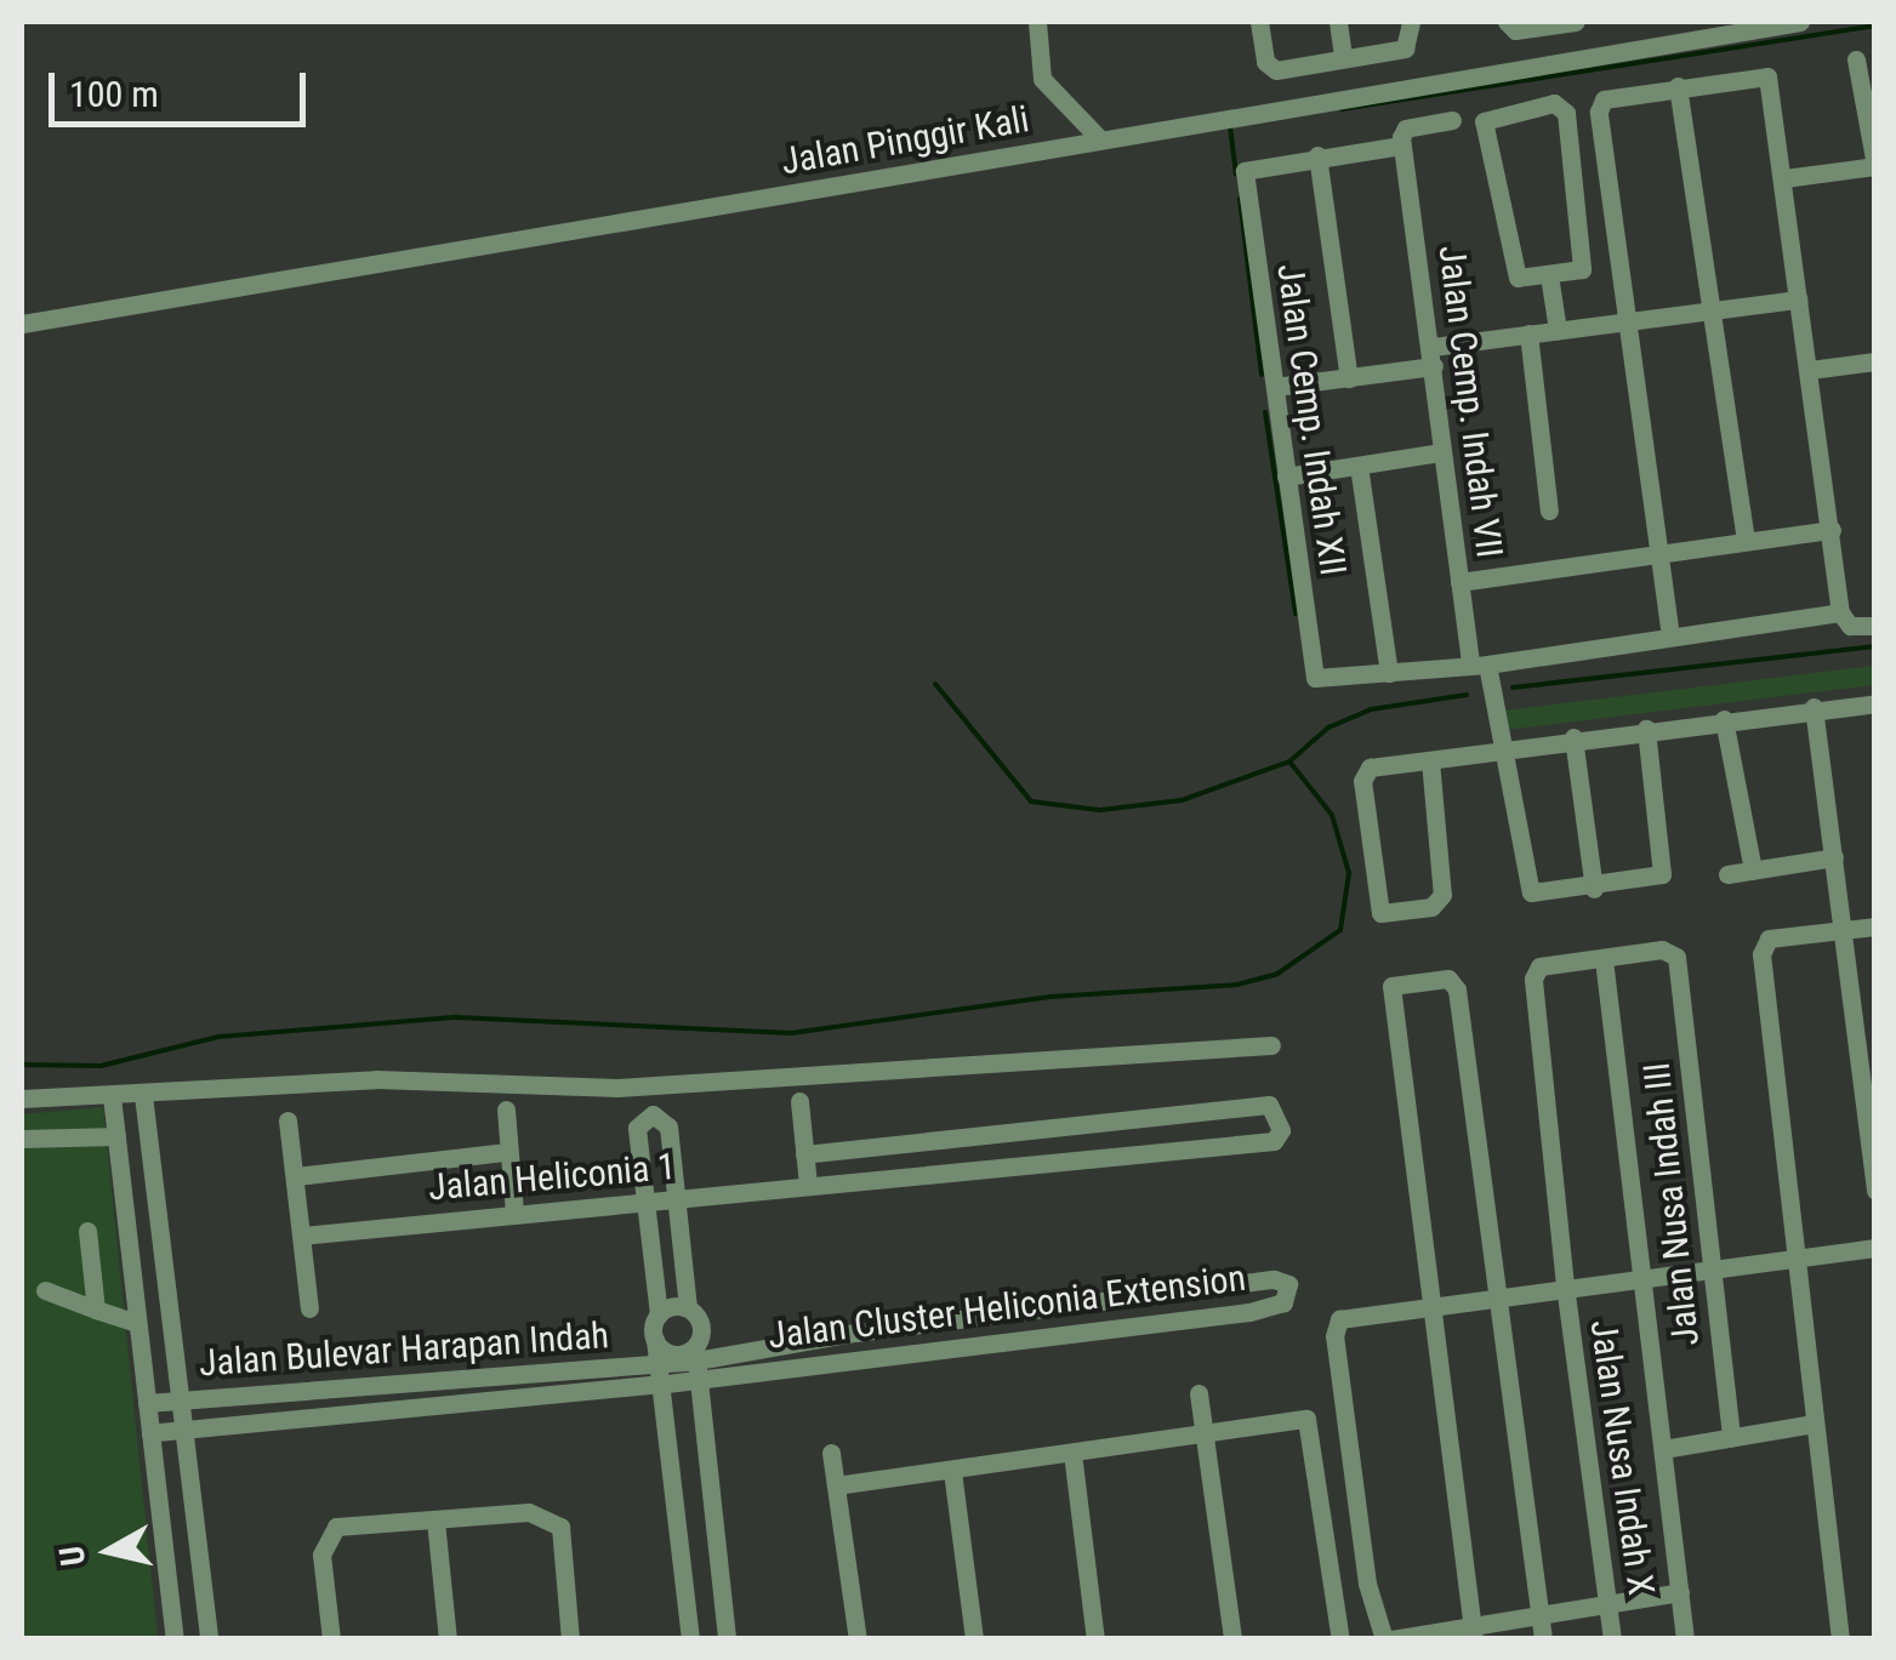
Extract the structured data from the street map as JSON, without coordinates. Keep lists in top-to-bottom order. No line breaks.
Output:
{"streets":{"street":["Jalan Pinggir Kali","Jalan Cemp. Indah VII","Jalan Cemp. Indah XII","Jalan Heliconia 1","Jalan Nusa Indah III","Jalan Cluster Heliconia Extension","Jalan Bulevar Harapan Indah","Jalan Nusa Indah X"]},"crossings":[["Jalan Cemp. Indah VII","Jalan Cemp. Indah XII"],["Jalan Nusa Indah III","Jalan Nusa Indah X"]],"scale_bar":"100 m","north":"left"}
